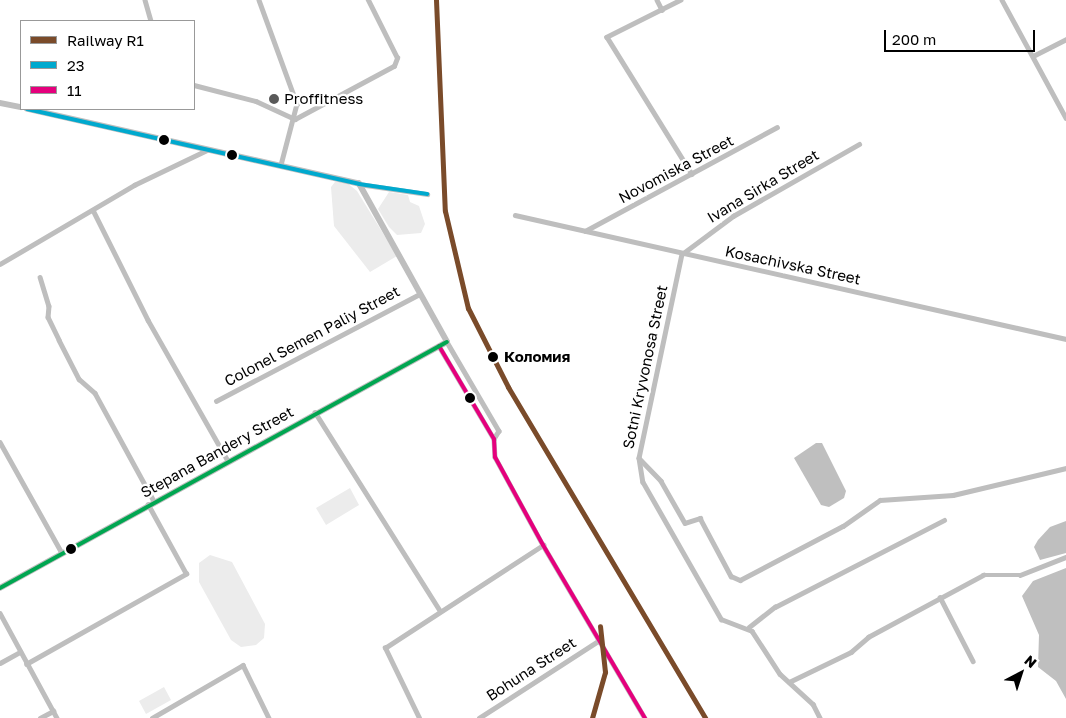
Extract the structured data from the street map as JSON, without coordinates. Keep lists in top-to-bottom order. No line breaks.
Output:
{"streets":{"street":["Novomiska Street","Ivana Sirka Street","Kosachivska Street","Colonel Semen Paliy Street","Sotni Kryvonosa Street","Stepana Bandery Street","Bohuna Street"]},"crossings":[["Novomiska Street","Kosachivska Street"],["Ivana Sirka Street","Kosachivska Street"],["Ivana Sirka Street","Sotni Kryvonosa Street"],["Kosachivska Street","Sotni Kryvonosa Street"]],"places":["Proffitness","Коломия"],"lines":["rail line R1","transit line 23","transit line 11"],"legend":["Railway R1","23","11"],"scale_bar":"200 m","north":"top right"}
